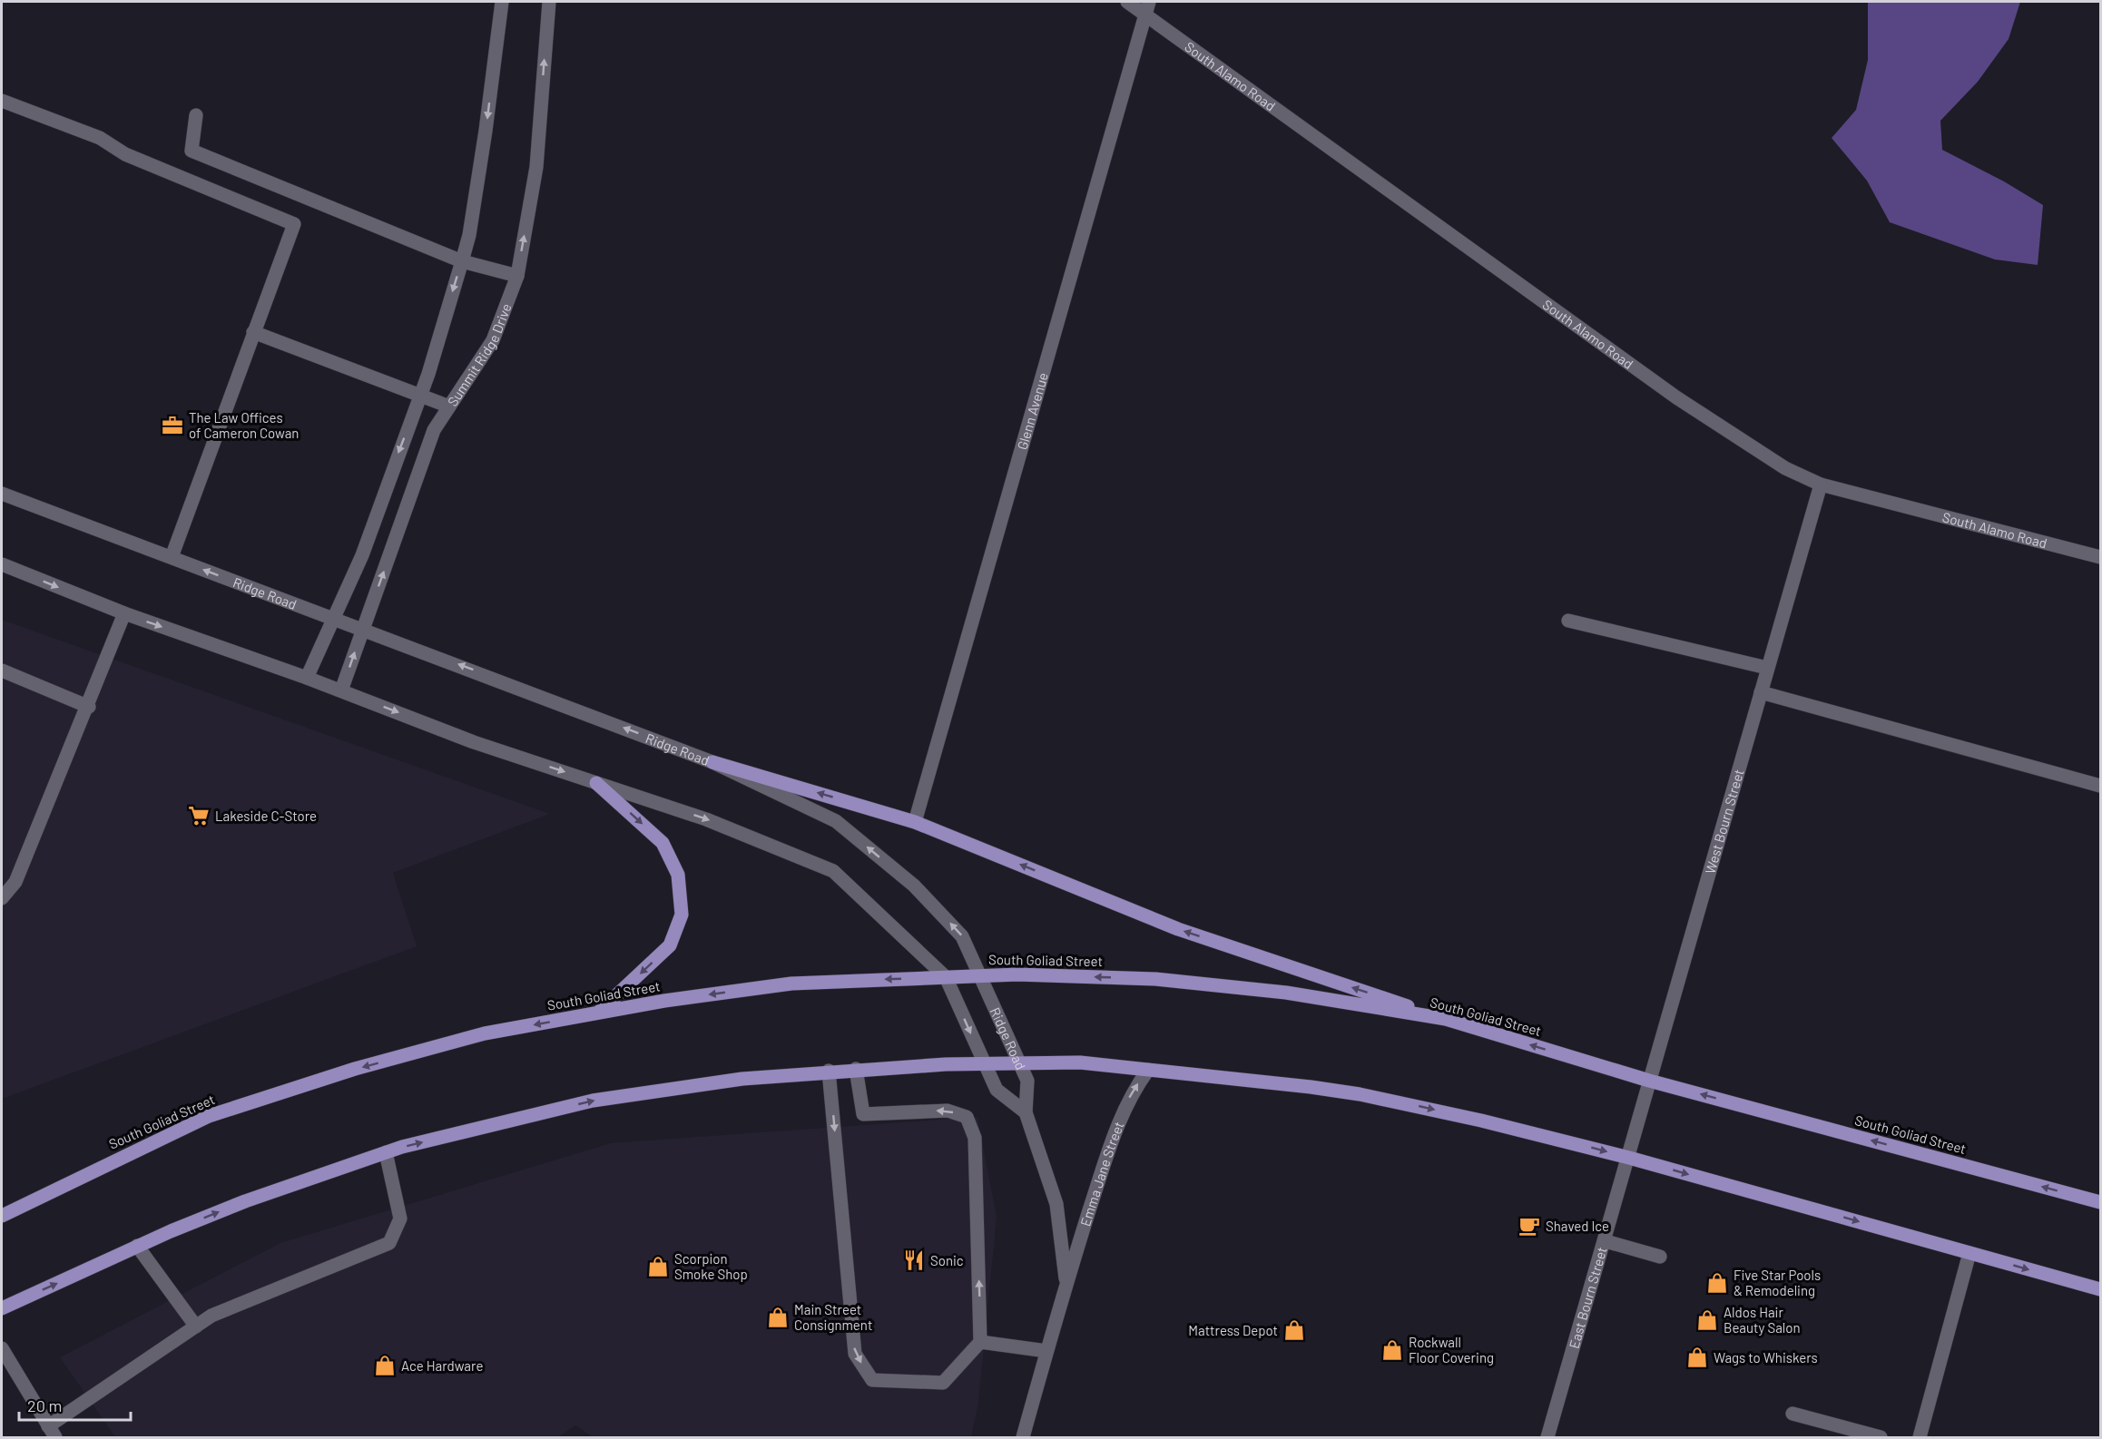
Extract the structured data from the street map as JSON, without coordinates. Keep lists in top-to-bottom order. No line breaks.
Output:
{"streets":{"main road":["South Goliad Street"],"street":["South Alamo Road","Summit Ridge Drive","Glenn Avenue","Ridge Road","West Bourn Street","Emma Jane Street","East Bourn Street"]},"crossings":[["South Alamo Road","Glenn Avenue"],["South Alamo Road","West Bourn Street"],["Summit Ridge Drive","Ridge Road"],["Ridge Road","South Goliad Street"],["Ridge Road","Emma Jane Street"],["West Bourn Street","South Goliad Street"],["West Bourn Street","East Bourn Street"]],"one_way":["Emma Jane Street"],"places":{"office":["The Law Offices of Cameron Cowan"],"supermarket":["Lakeside C-Store"],"cafe":["Shaved Ice"],"restaurant":["Sonic"],"shop":["Scorpion Smoke Shop","Five Star Pools & Remodeling","Main Street Consignment","Aldos Hair Beauty Salon","Mattress Depot","Rockwall Floor Covering","Wags to Whiskers","Ace Hardware"]},"scale_bar":"20 m"}
